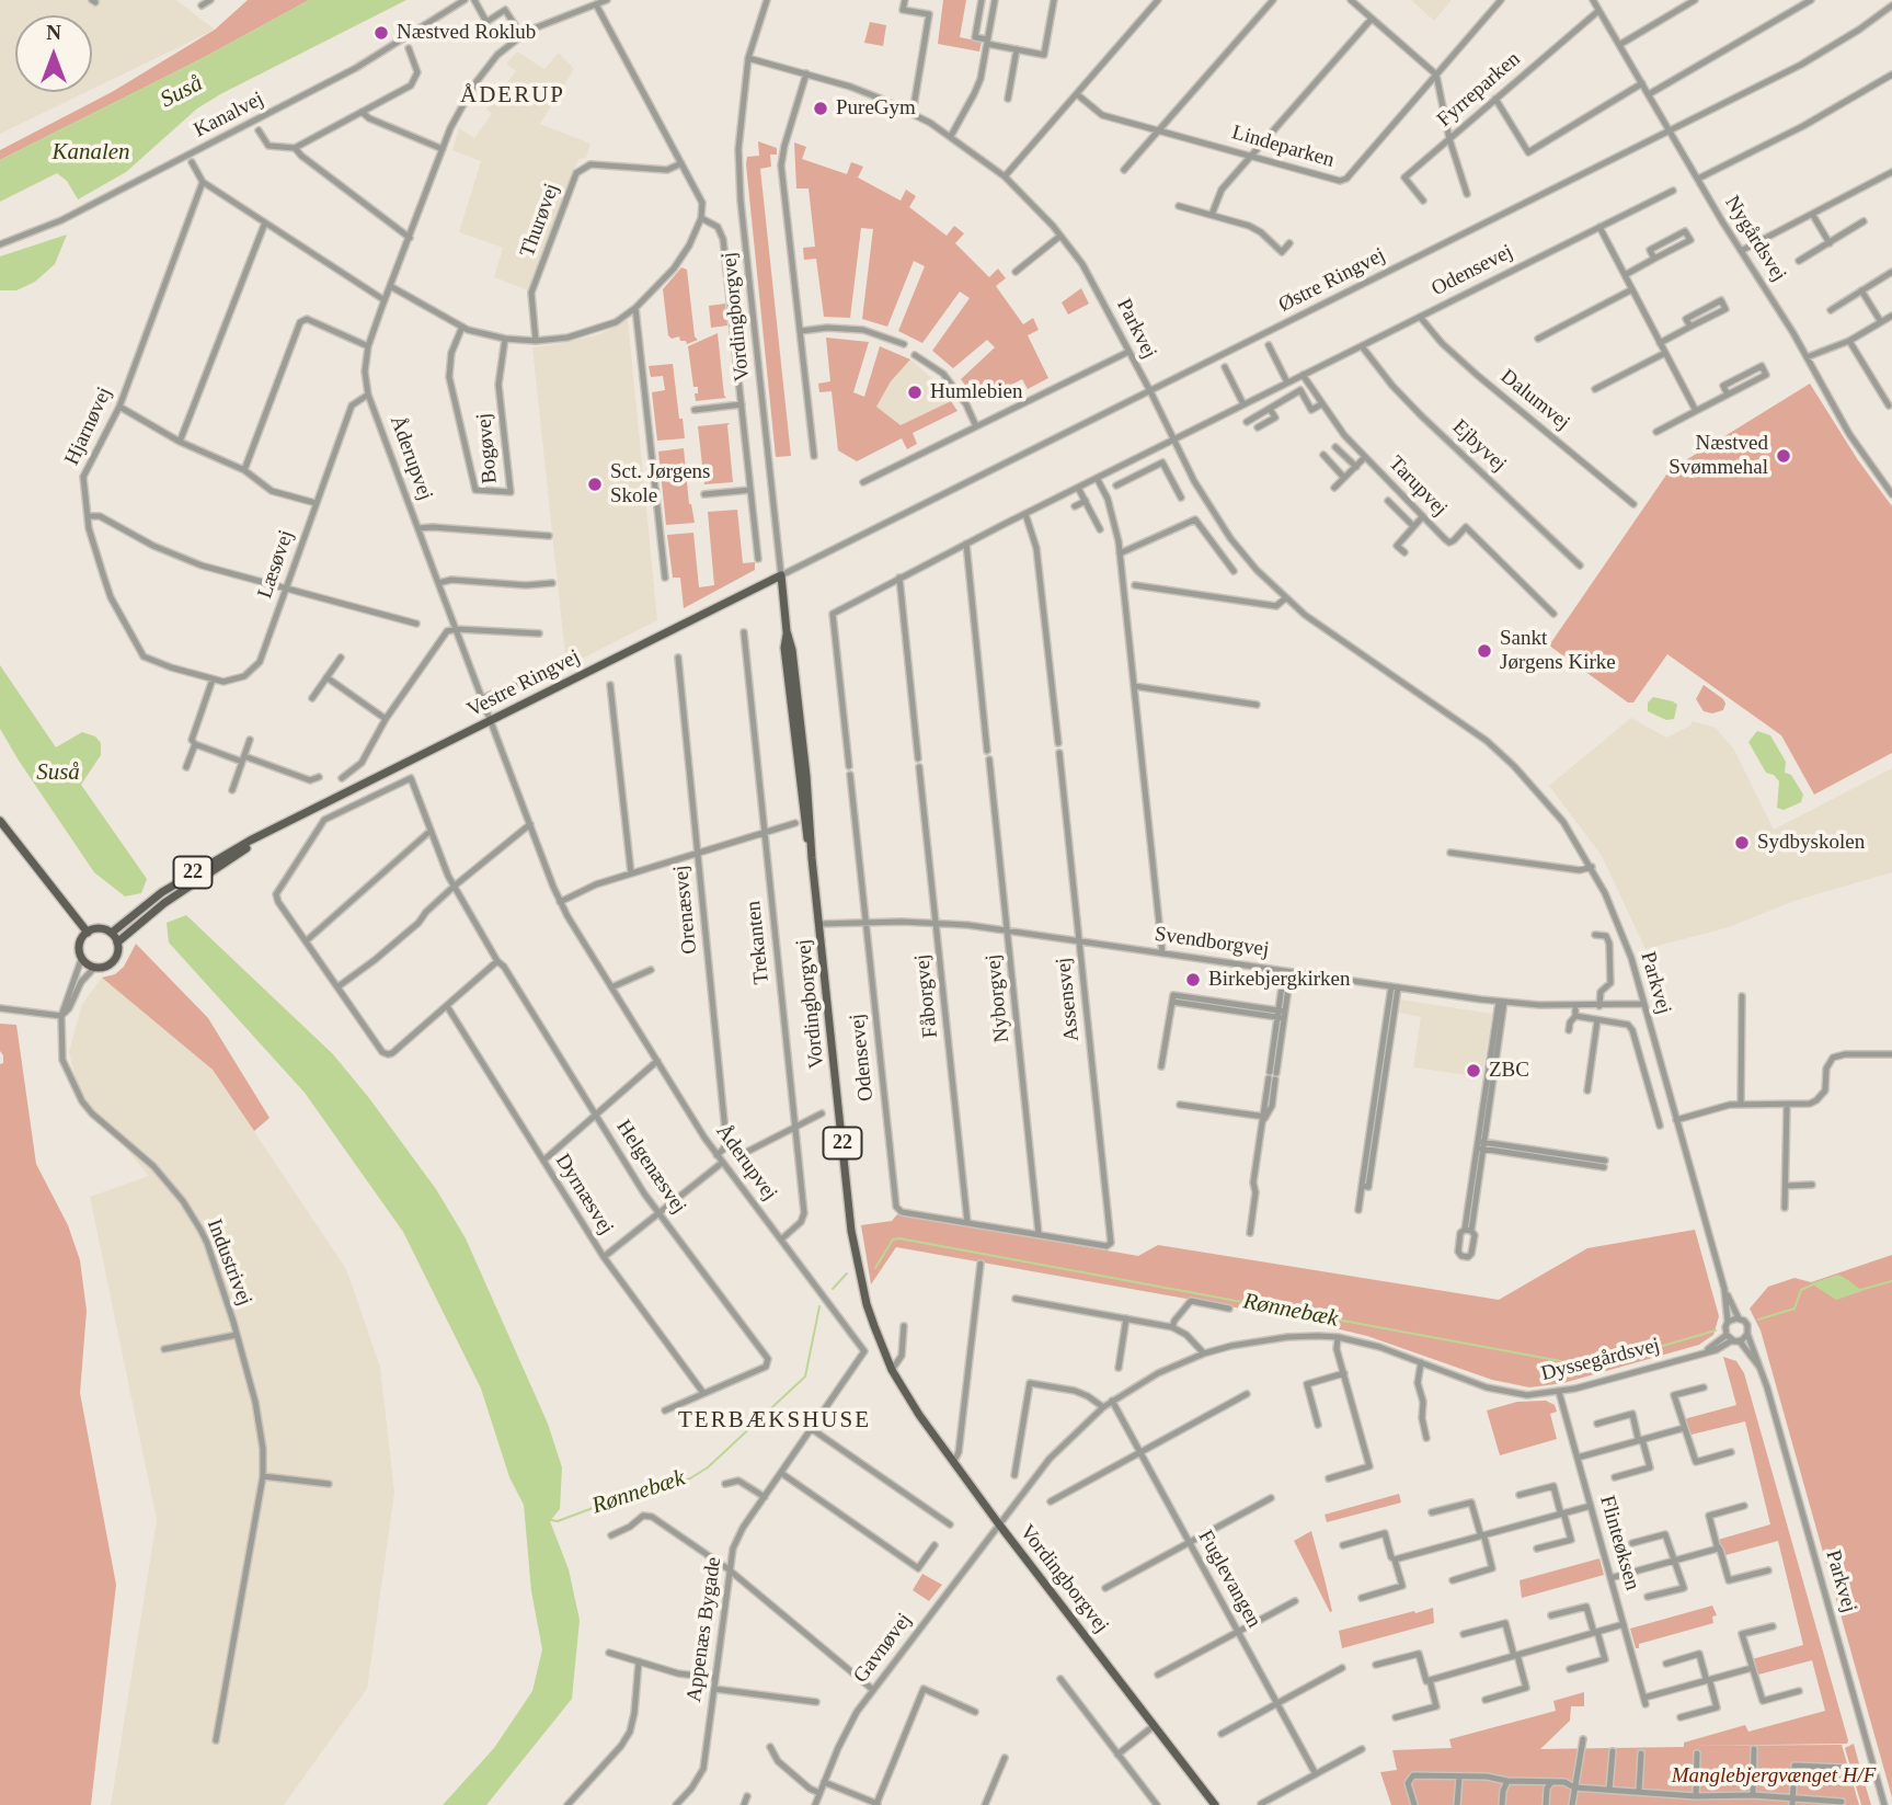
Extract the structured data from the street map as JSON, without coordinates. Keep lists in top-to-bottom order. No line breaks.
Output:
{"streets":{"main road":["Vordingborgvej","Vestre Ringvej","22"],"street":["Fyrreparken","Kanalvej","Lindeparken","Thurøvej","Nygårdsvej","Odensevej","Østre Ringvej","Parkvej","Dalumvej","Hjarnøvej","Ejbyvej","Bogøvej","Åderupvej","Tarupvej","Læsøvej","Orenæsvej","Trekanten","Svendborgvej","Fåborgvej","Nyborgvej","Assensvej","Helgenæsvej","Dyrnæsvej","Industrivej","Dyssegårdsvej","Flinteøksen","Fuglevangen","Appenæs Bygade","Gavnøvej"]},"crossings":[["Fyrreparken","Nygårdsvej"],["Nygårdsvej","Østre Ringvej"],["Odensevej","Parkvej"],["Odensevej","Dalumvej"],["Odensevej","Ejbyvej"],["Odensevej","Tarupvej"],["Odensevej","Svendborgvej"],["Odensevej","Fåborgvej"],["Odensevej","Nyborgvej"],["Odensevej","Assensvej"],["Østre Ringvej","Vordingborgvej"],["Østre Ringvej","Parkvej"],["Østre Ringvej","Vestre Ringvej"],["Vordingborgvej","Parkvej"],["Vordingborgvej","Vestre Ringvej"],["Vordingborgvej","Svendborgvej"],["Vordingborgvej","Dyssegårdsvej"],["Vordingborgvej","Gavnøvej"],["Parkvej","Svendborgvej"],["Parkvej","Dyssegårdsvej"],["Hjarnøvej","Læsøvej"],["Åderupvej","Læsøvej"],["Åderupvej","Vestre Ringvej"],["Åderupvej","Orenæsvej"],["Åderupvej","Trekanten"],["Åderupvej","Appenæs Bygade"],["Vestre Ringvej","22"],["Vestre Ringvej","Industrivej"],["22","Industrivej"],["Svendborgvej","Fåborgvej"],["Svendborgvej","Nyborgvej"],["Svendborgvej","Assensvej"],["Helgenæsvej","Dyrnæsvej"],["Dyssegårdsvej","Flinteøksen"],["Dyssegårdsvej","Fuglevangen"],["Dyssegårdsvej","Gavnøvej"]],"districts":["ÅDERUP","TERBÆKSHUSE"],"water":["Suså","Kanalen","Rønnebæk"],"parks":["Manglebjergvænget H/F"],"places":["Næstved Roklub","PureGym","Humlebien","Næstved Svømmehal","Sct. Jørgens Skole","Sankt Jørgens Kirke","Sydbyskolen","Birkebjergkirken","ZBC"],"north":"top"}
